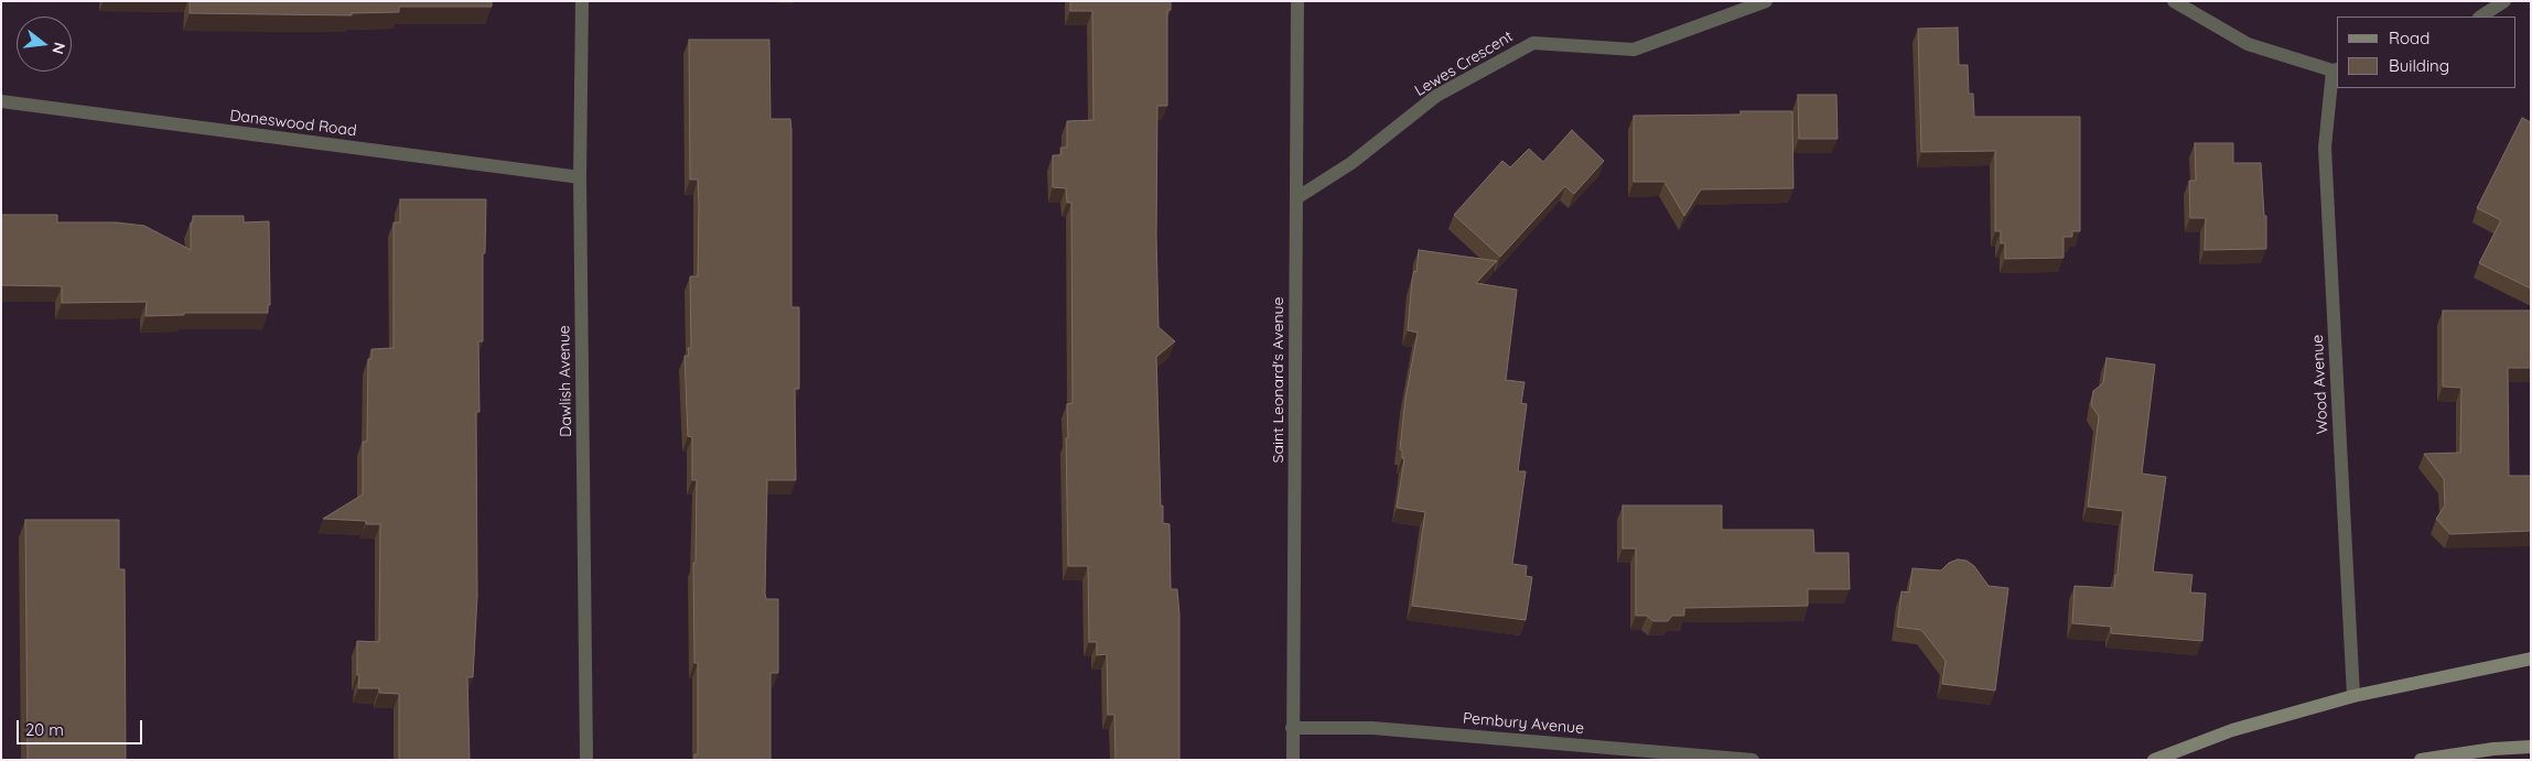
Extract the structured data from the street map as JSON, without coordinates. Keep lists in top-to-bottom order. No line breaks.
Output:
{"streets":{"street":["Lewes Crescent","Daneswood Road","Saint Leonard's Avenue","Dawlish Avenue","Wood Avenue","Pembury Avenue"]},"crossings":[["Lewes Crescent","Saint Leonard's Avenue"],["Daneswood Road","Dawlish Avenue"],["Saint Leonard's Avenue","Pembury Avenue"]],"legend":["Road","Building"],"scale_bar":"20 m","north":"right"}
